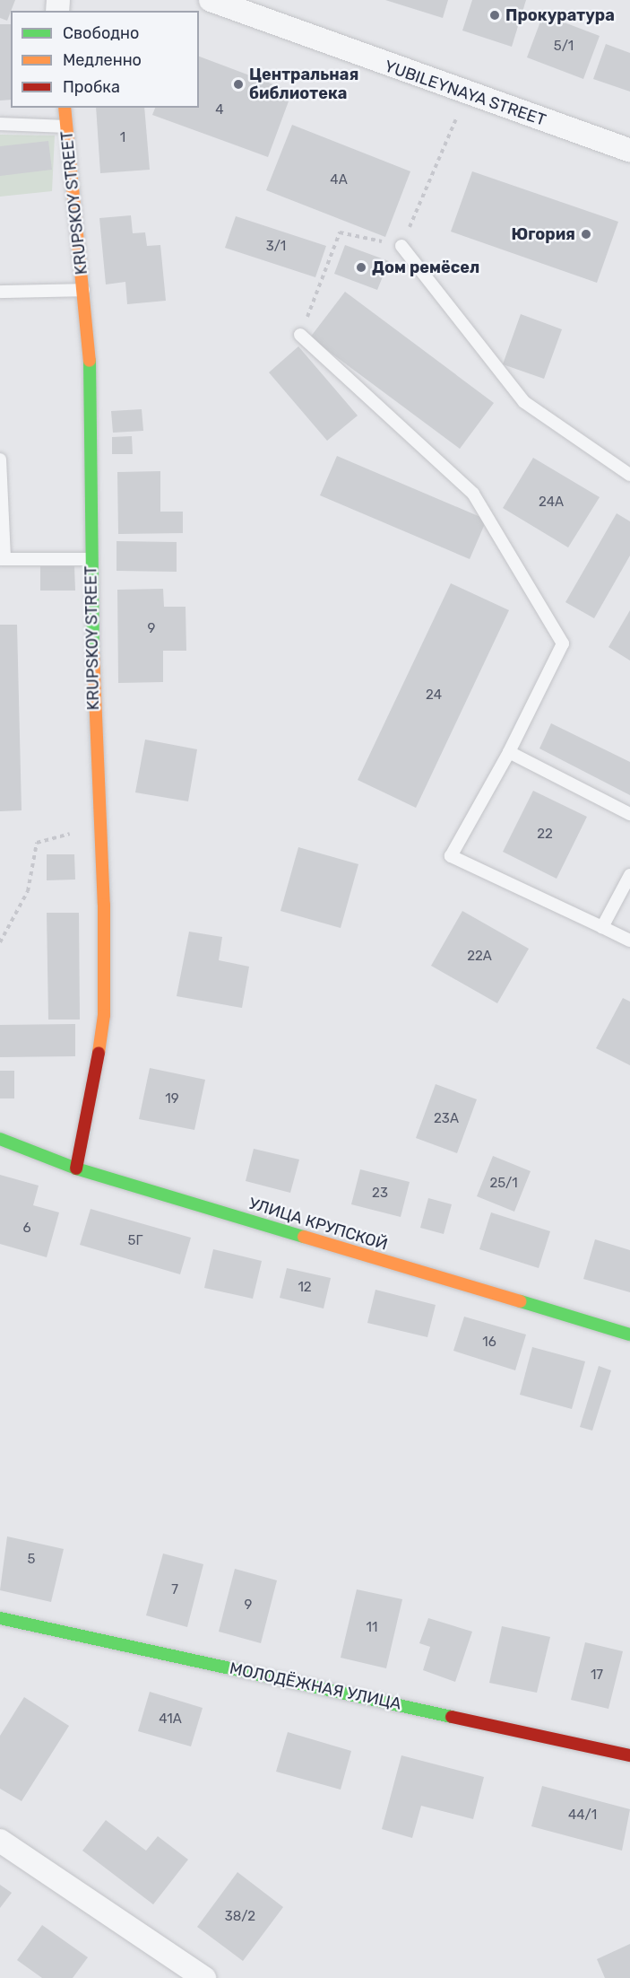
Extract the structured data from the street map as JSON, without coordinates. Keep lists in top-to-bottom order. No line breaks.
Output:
{"streets":{"street":["YUBILEYNAYA STREET","KRUPSKOY STREET","УЛИЦА КРУПСКОЙ","МОЛОДЁЖНАЯ УЛИЦА"]},"crossings":[["KRUPSKOY STREET","УЛИЦА КРУПСКОЙ"]],"places":["Прокуратура","Центральная библиотека","Югория","Дом ремёсел"],"house_numbers":["5/1","4","1","4А","3/1","24А","9","24","22","22А","19","23А","25/1","23","6","5Г","12","16","5","7","9","11","17","41А","44/1","38/2"],"legend":["Свободно","Медленно","Пробка"]}
